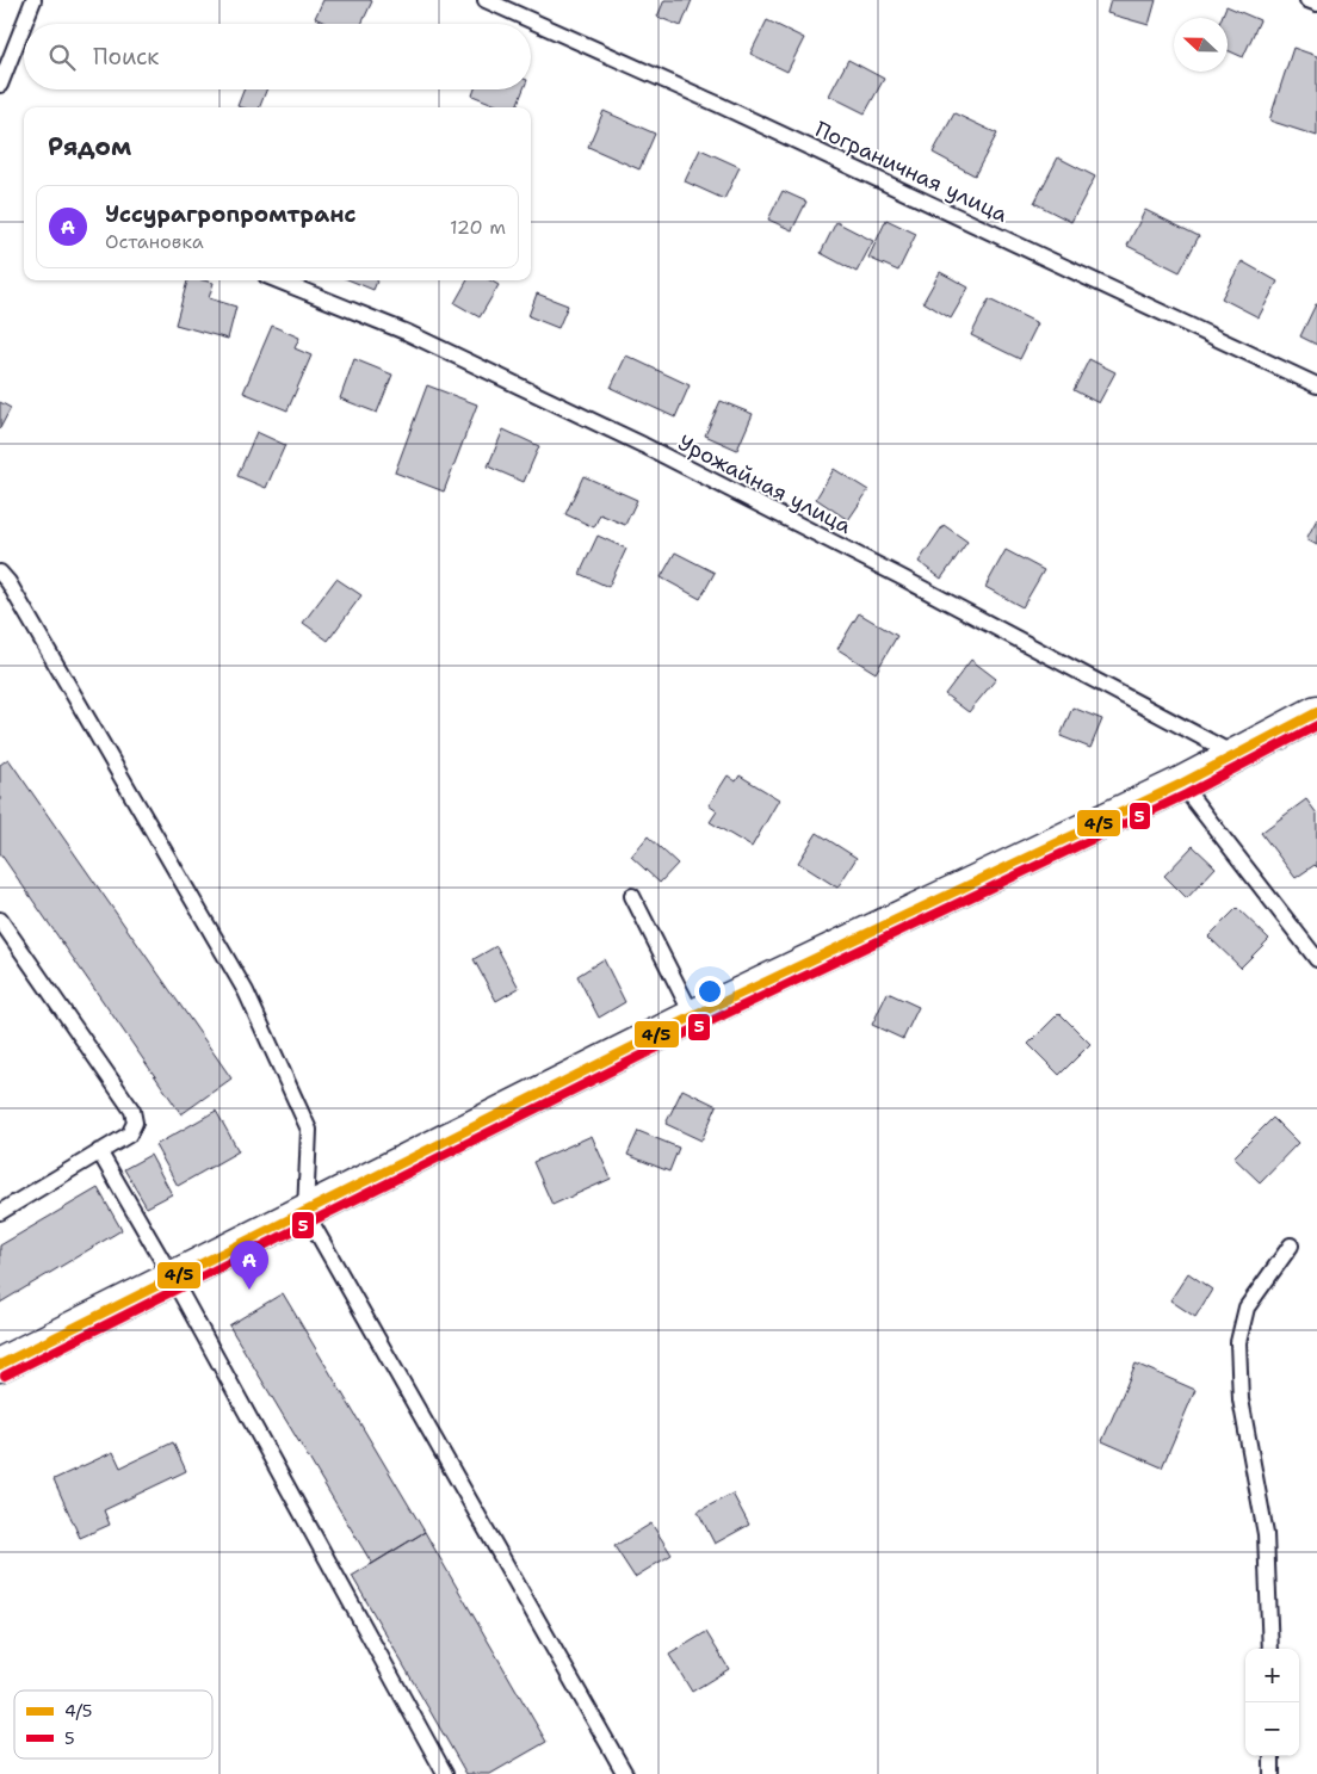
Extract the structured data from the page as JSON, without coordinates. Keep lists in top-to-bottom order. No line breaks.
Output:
{"streets":{"lane":["Пограничная улица","Урожайная улица"]},"lines":["transit line 4/5","transit line 5"],"legend":["4/5","5"],"north":"left","page":{"search":"Поиск","heading":"Рядом","list":[{"mark":"A","name":"Уссурагропромтранс","note":"Остановка","value":"120 m"}],"pins":"A","map_buttons":["+","−"]}}
